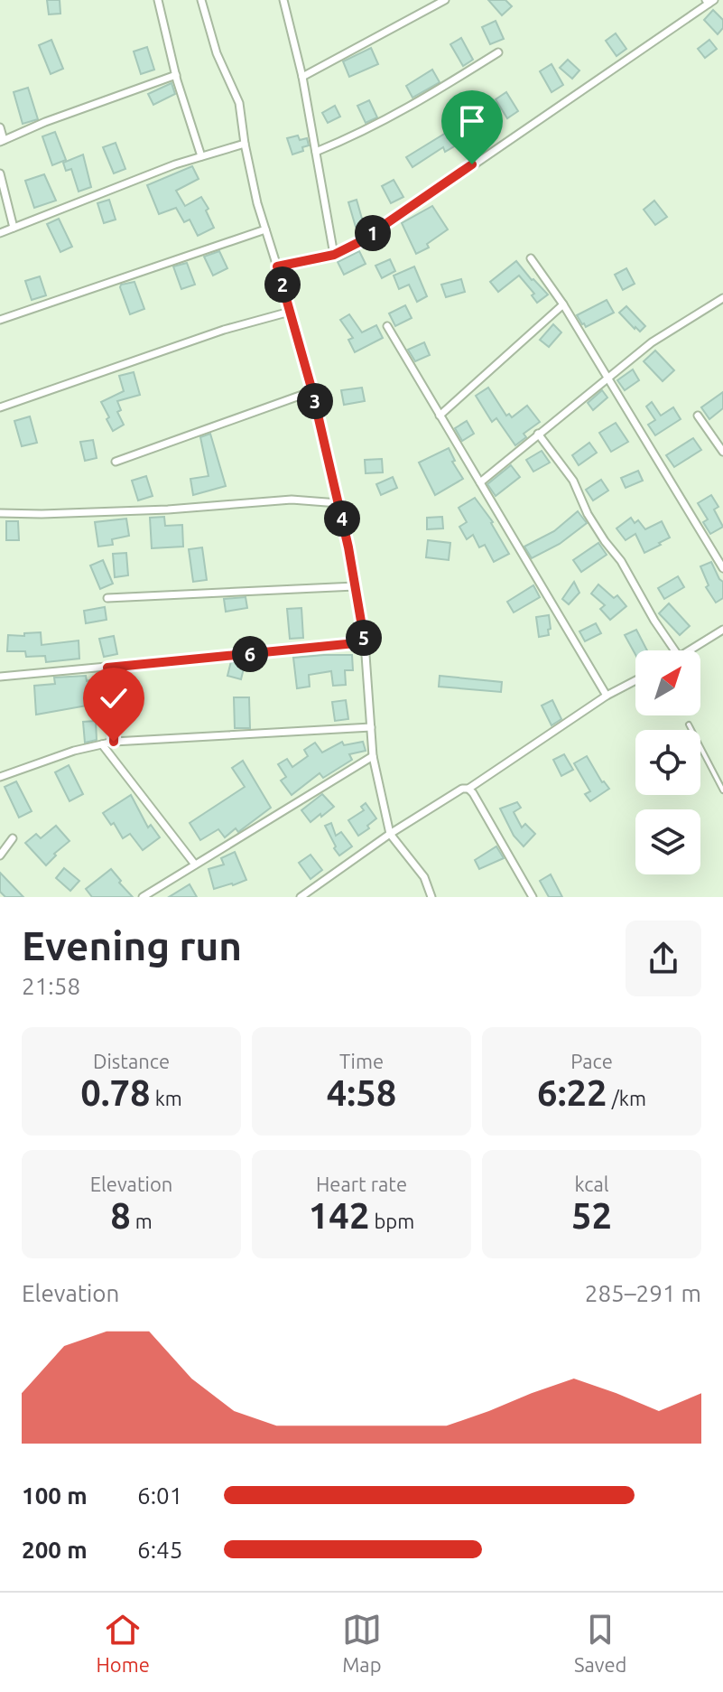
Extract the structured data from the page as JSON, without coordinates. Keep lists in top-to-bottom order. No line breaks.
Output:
{"north":"top right","page":{"pins":["1","2","3","4","5","6"],"heading":["Evening run","21:58"],"stats":[["Distance","0.78 km"],["Time","4:58"],["Pace","6:22 /km"],["Elevation","8 m"],["Heart rate","142 bpm"],["kcal","52"]],"chart":["Elevation","285–291 m"],"list":[{"name":"100 m","note":"6:01"},{"name":"200 m","note":"6:45"}],"tabs":["Home","Map","Saved"]}}
